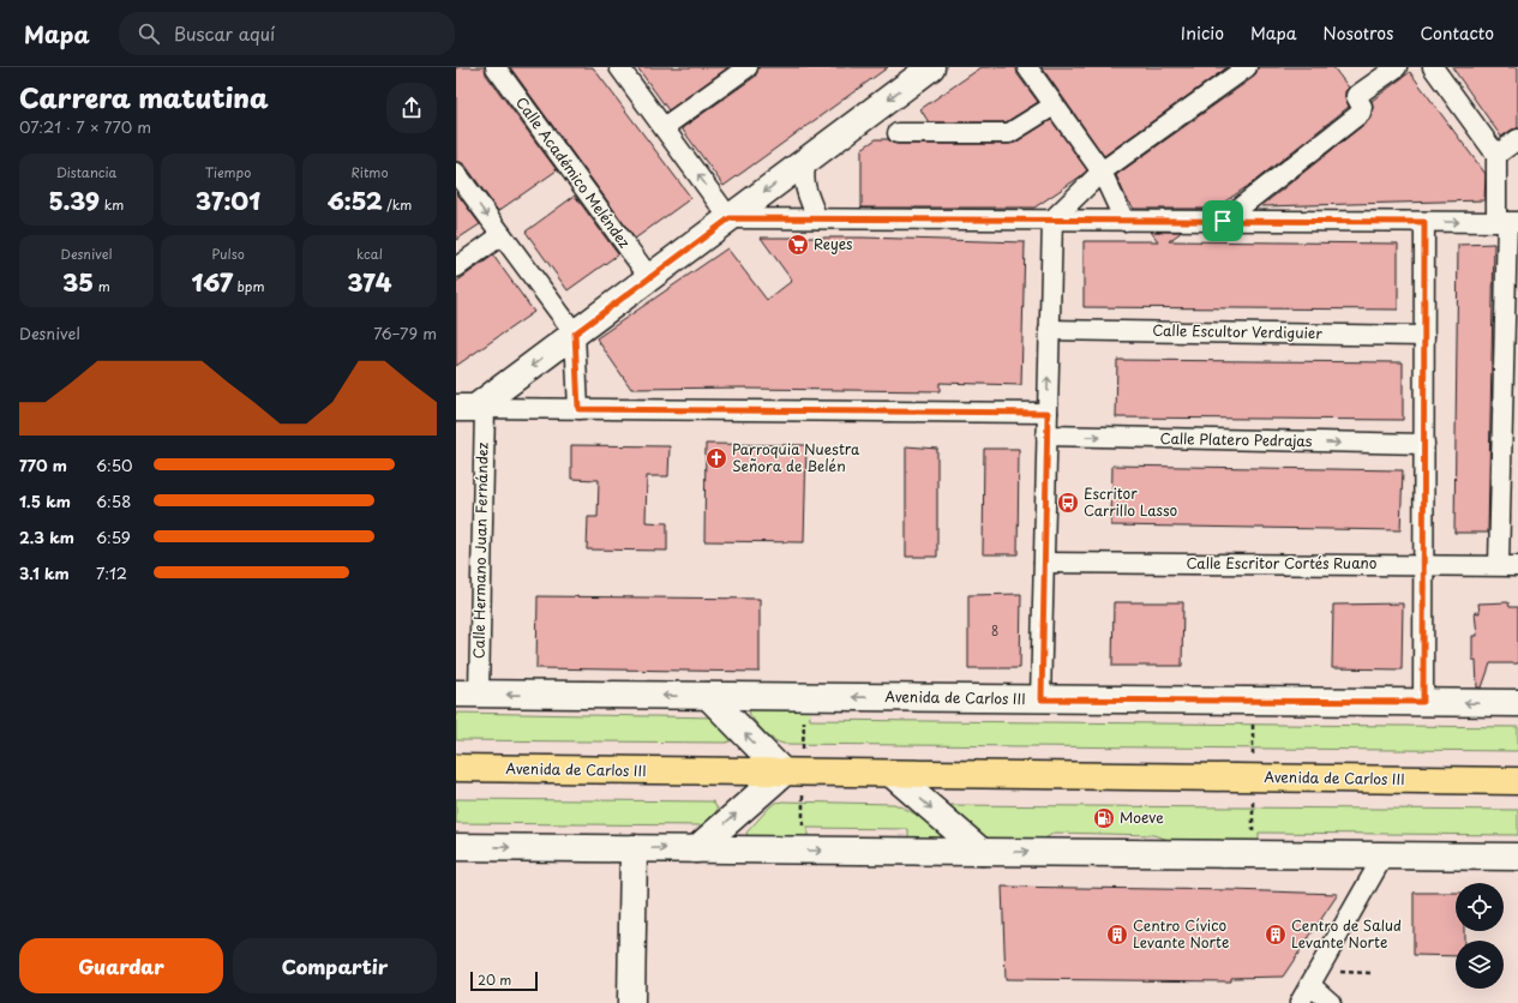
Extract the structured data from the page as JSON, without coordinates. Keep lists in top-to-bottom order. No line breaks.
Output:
{"streets":{"main road":["Avenida de Carlos III"],"street":["Calle Académico Meléndez","Calle Escultor Verdiguier","Calle Platero Pedrajas","Calle Hermano Juan Fernández","Calle Escritor Cortés Ruano"]},"crossings":[["Calle Hermano Juan Fernández","Avenida de Carlos III"]],"one_way":["Calle Platero Pedrajas"],"places":{"supermarket":["Reyes"],"church":["Parroquia Nuestra Señora de Belén"],"bus stop":["Escritor Carrillo Lasso"],"fuel station":["Moeve"],"building":["Centro Cívico Levante Norte","Centro de Salud Levante Norte"]},"house_numbers":["8"],"scale_bar":"20 m","page":{"header":"Mapa","search":"Buscar aquí","nav":["Inicio","Mapa","Nosotros","Contacto"],"heading":["Carrera matutina","07:21 · 7 × 770 m"],"stats":[["Distancia","5.39 km"],["Tiempo","37:01"],["Ritmo","6:52 /km"],["Desnivel","35 m"],["Pulso","167 bpm"],["kcal","374"]],"chart":["Desnivel","76–79 m"],"list":[{"name":"770 m","note":"6:50"},{"name":"1.5 km","note":"6:58"},{"name":"2.3 km","note":"6:59"},{"name":"3.1 km","note":"7:12"}],"buttons":["Guardar","Compartir"],"scale":"20 m"}}
